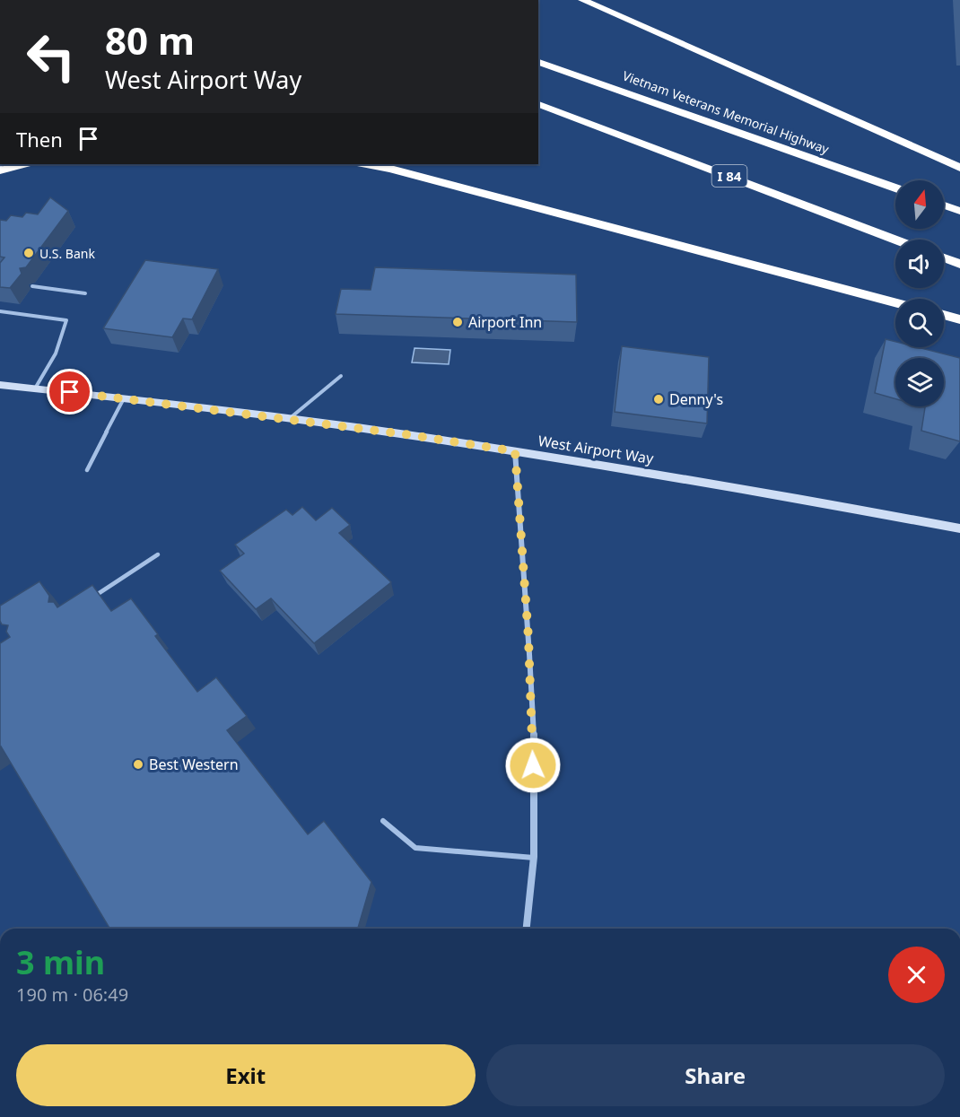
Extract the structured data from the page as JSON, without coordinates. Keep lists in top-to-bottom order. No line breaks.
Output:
{"streets":{"highway":["Vietnam Veterans Memorial Highway","I 84"],"street":["West Airport Way"]},"places":["U.S. Bank","Airport Inn","Denny's","Best Western"],"north":"top","page":{"turn":["80 m","West Airport Way"],"then":"Then","heading":["3 min","190 m · 06:49"],"buttons":["Exit","Share"]}}
